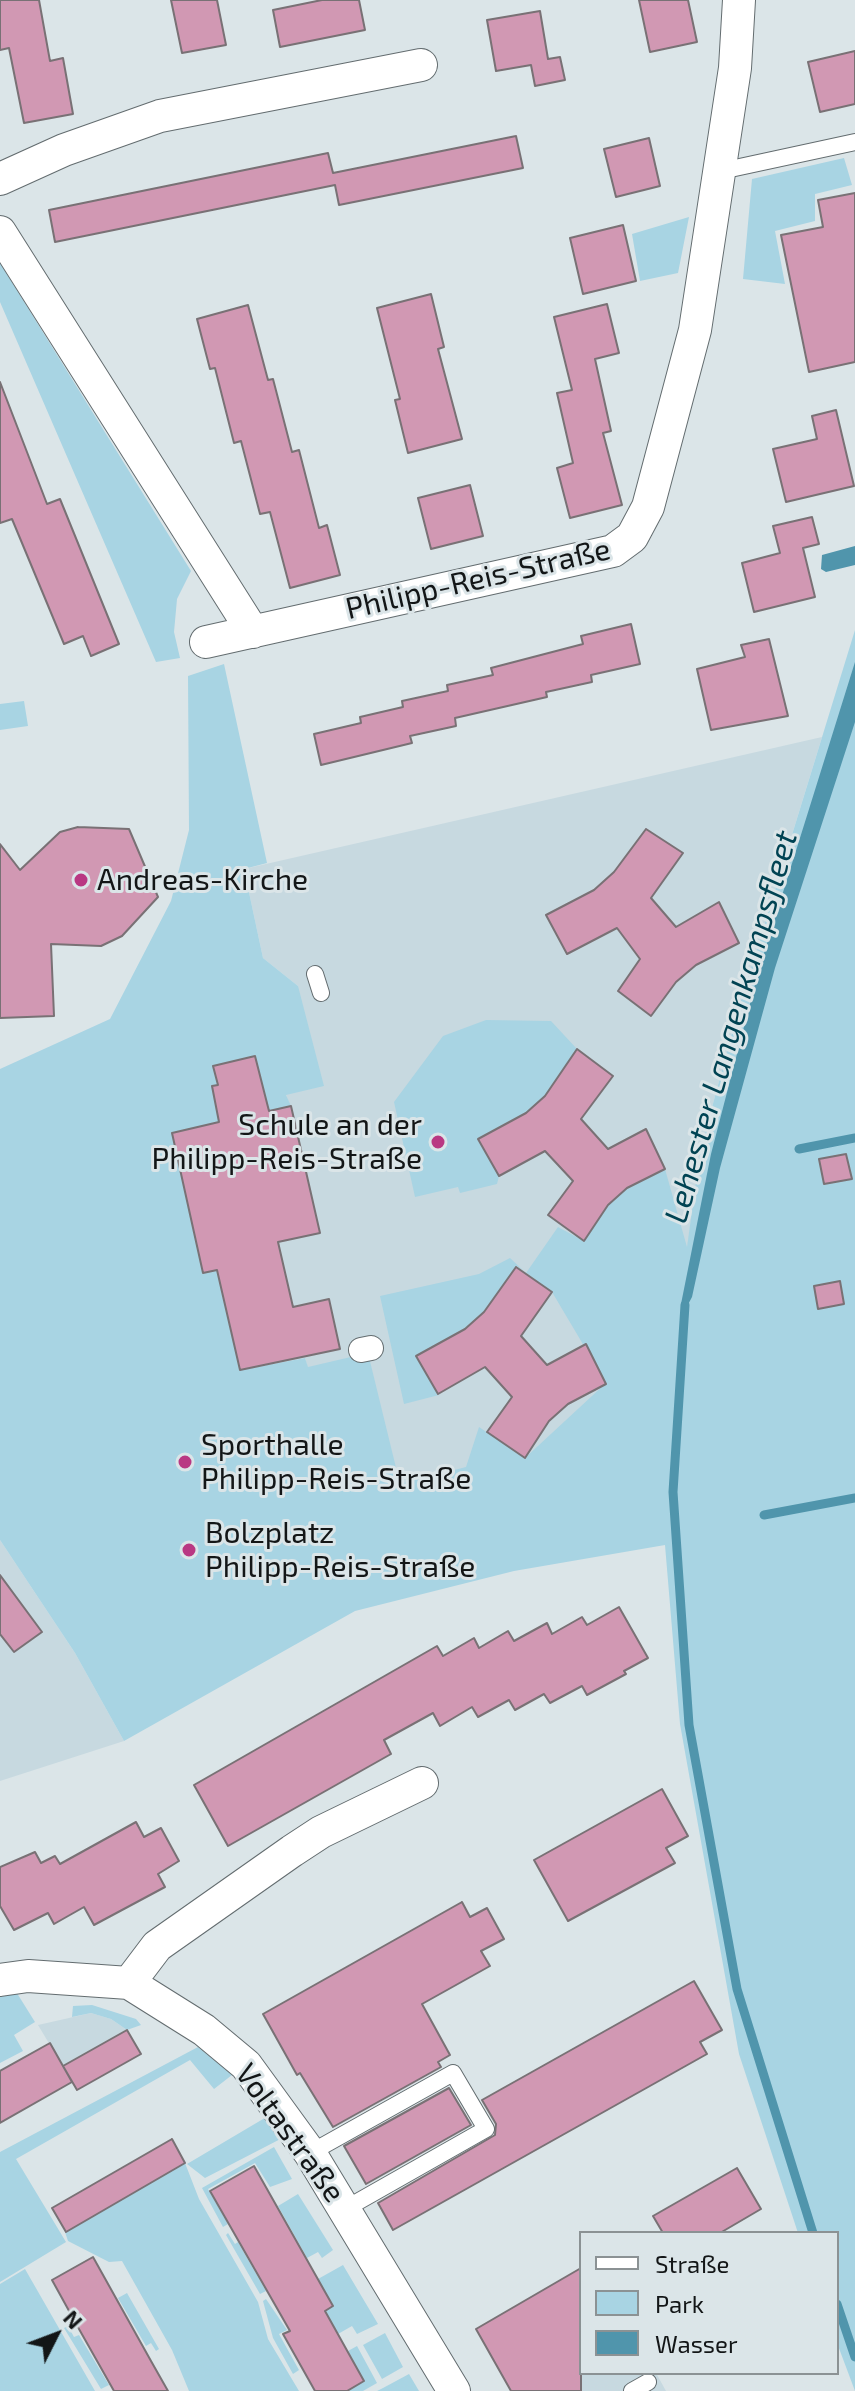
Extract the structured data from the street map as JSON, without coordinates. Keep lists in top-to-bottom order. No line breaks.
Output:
{"streets":{"street":["Philipp-Reis-Straße","Voltastraße"]},"water":["Lehester Langenkampsfleet"],"places":["Andreas-Kirche","Schule an der Philipp-Reis-Straße","Sporthalle Philipp-Reis-Straße","Bolzplatz Philipp-Reis-Straße"],"legend":["Straße","Park","Wasser"],"north":"top right"}
